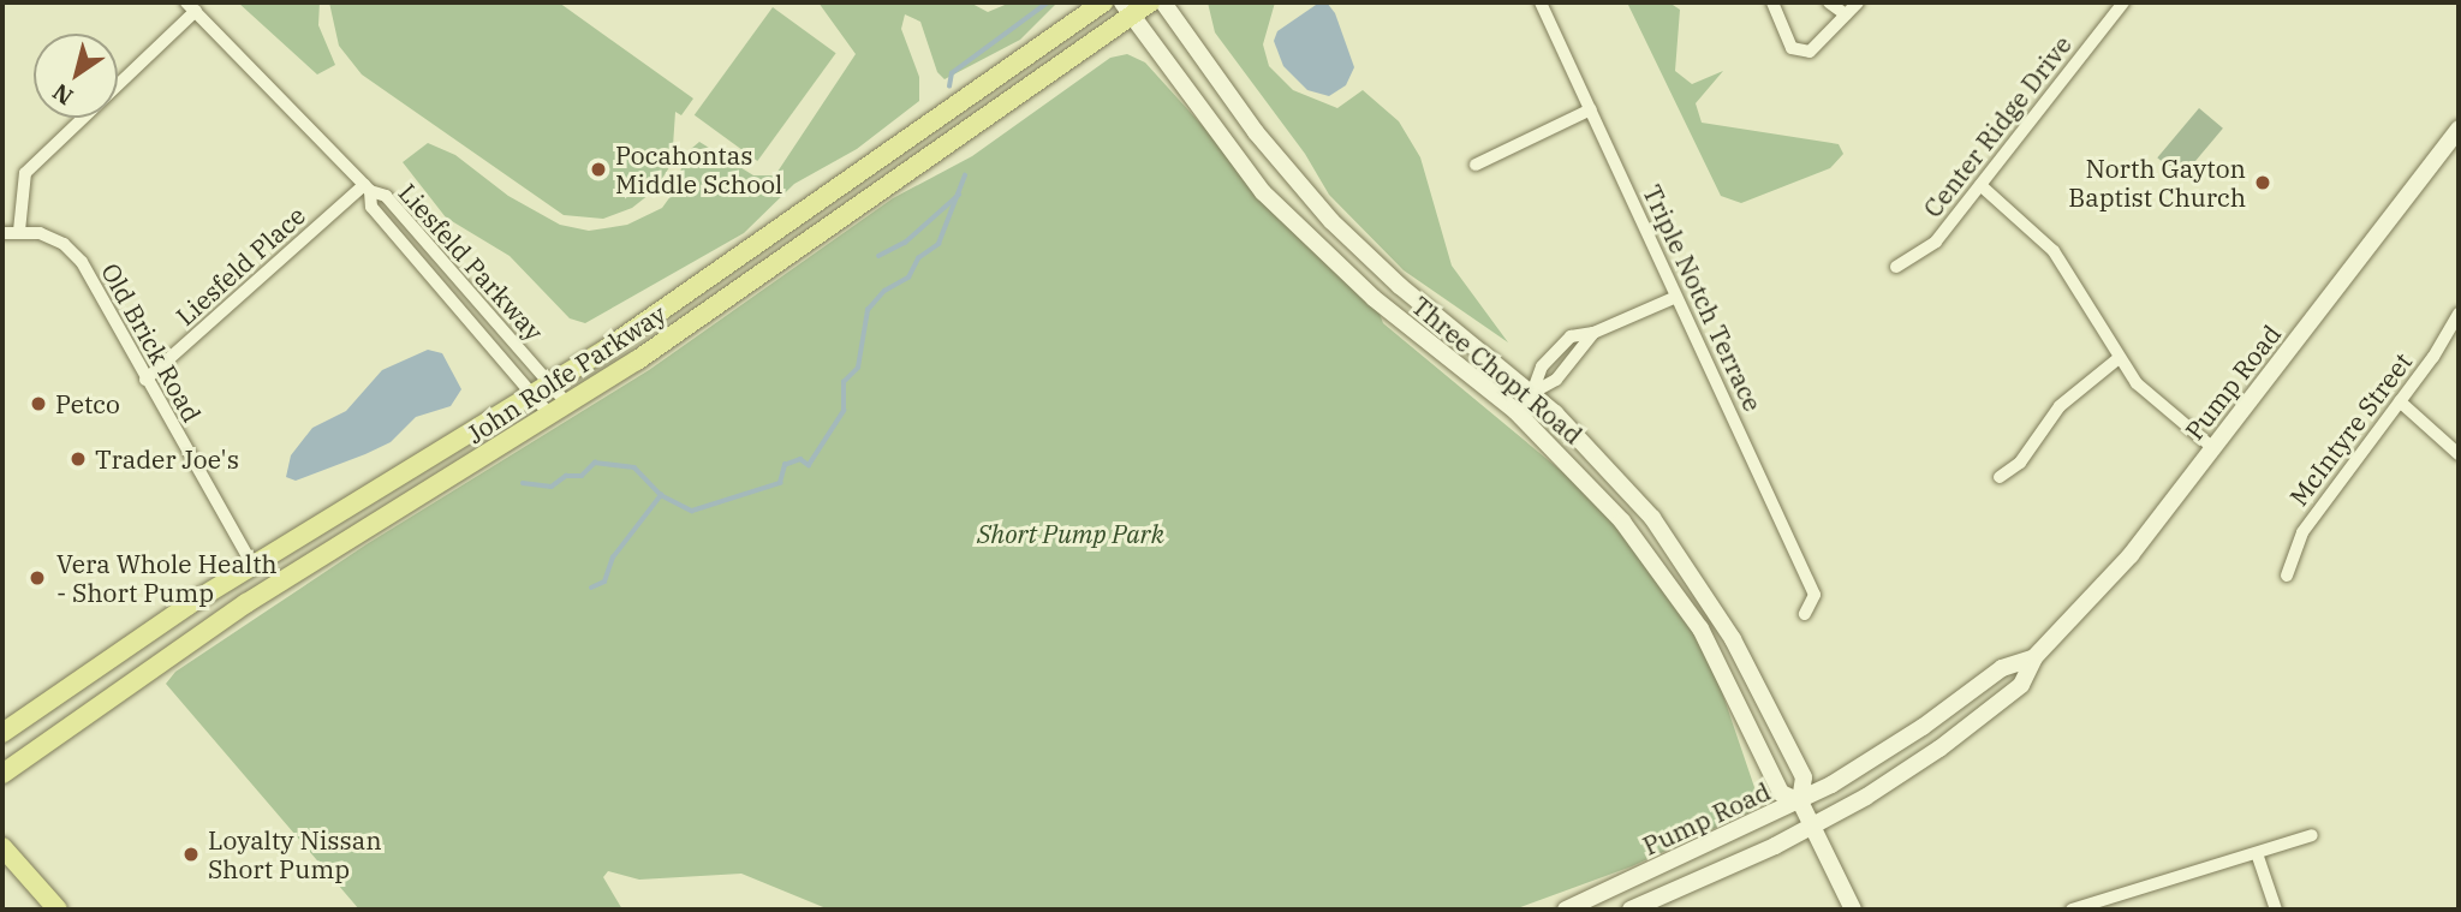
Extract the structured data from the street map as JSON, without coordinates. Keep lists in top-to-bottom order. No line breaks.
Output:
{"streets":{"main road":["Three Chopt Road","John Rolfe Parkway","Pump Road"],"street":["Center Ridge Drive","Liesfeld Parkway","Liesfeld Place","Triple Notch Terrace","Old Brick Road","McIntyre Street"]},"crossings":[["Liesfeld Parkway","Liesfeld Place"],["Liesfeld Parkway","John Rolfe Parkway"],["Liesfeld Place","Old Brick Road"],["Old Brick Road","John Rolfe Parkway"],["Three Chopt Road","John Rolfe Parkway"],["Three Chopt Road","Pump Road"]],"parks":["Short Pump Park"],"places":["Pocahontas Middle School","North Gayton Baptist Church","Petco","Trader Joe's","Vera Whole Health - Short Pump","Loyalty Nissan Short Pump"],"north":"bottom left"}
